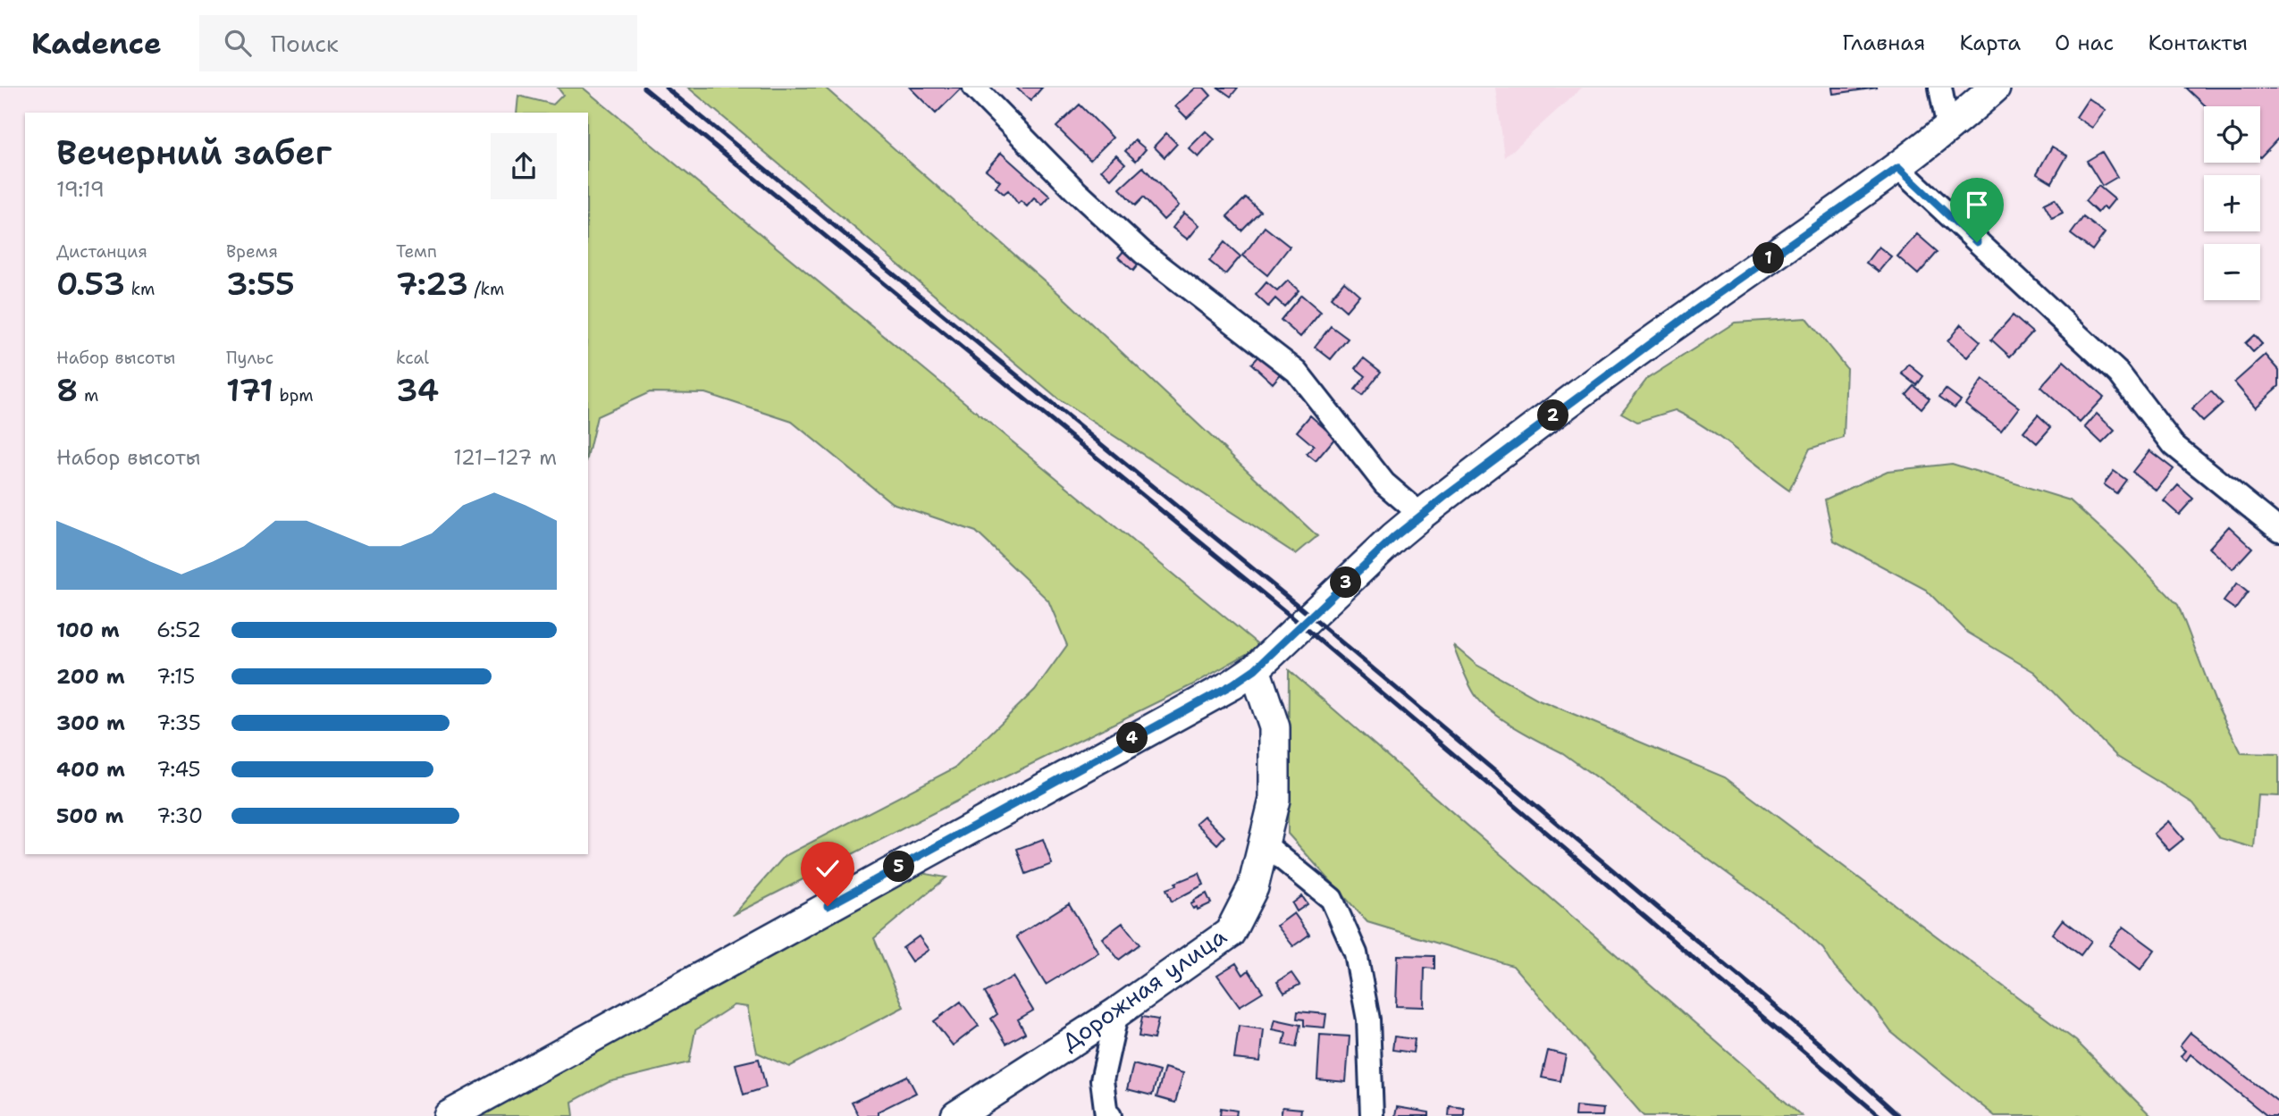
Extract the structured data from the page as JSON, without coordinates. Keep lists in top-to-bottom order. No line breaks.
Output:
{"streets":{"street":["Дорожная улица"]},"page":{"header":"Kadence","search":"Поиск","nav":["Главная","Карта","О нас","Контакты"],"map_buttons":["+","−"],"heading":["Вечерний забег","19:19"],"stats":[["Дистанция","0.53 km"],["Время","3:55"],["Темп","7:23 /km"],["Набор высоты","8 m"],["Пульс","171 bpm"],["kcal","34"]],"pins":["1","2","3","4","5"],"chart":["Набор высоты","121–127 m"],"list":[{"name":"100 m","note":"6:52"},{"name":"200 m","note":"7:15"},{"name":"300 m","note":"7:35"},{"name":"400 m","note":"7:45"},{"name":"500 m","note":"7:30"}]}}
